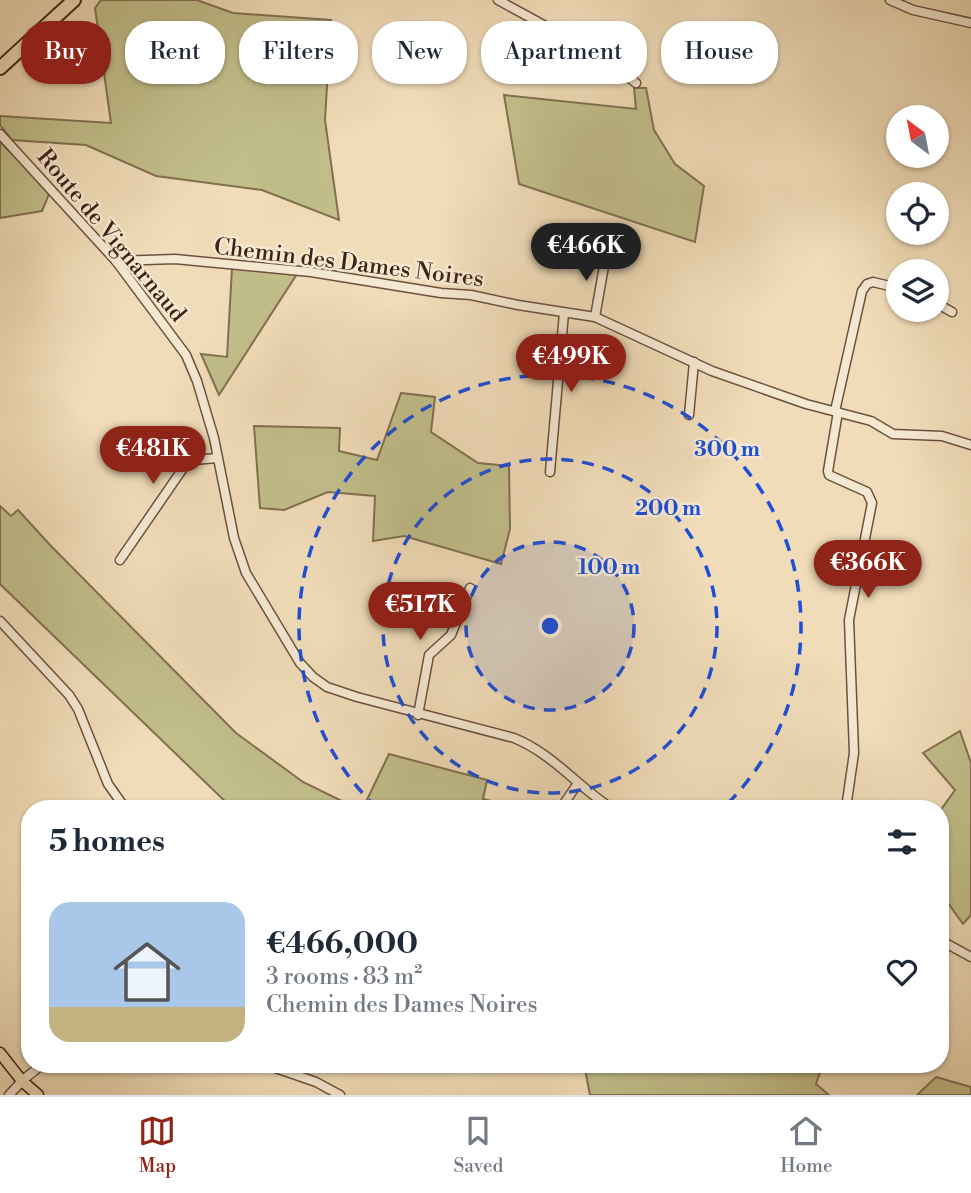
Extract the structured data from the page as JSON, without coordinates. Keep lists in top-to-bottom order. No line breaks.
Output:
{"streets":{"street":["Route de Vignarnaud","Chemin des Dames Noires"]},"crossings":[["Route de Vignarnaud","Chemin des Dames Noires"]],"north":"top left","page":{"chip":["Buy","Rent","Filters","New","Apartment","House"],"price":["€466K","€499K","€481K","€366K","€517K"],"heading":"5 homes","list":[{"name":"€466,000","note":"3 rooms · 83 m² · Chemin des Dames Noires"}],"tabs":["Map","Saved","Home"]},"rings":["300 m","200 m","100 m"]}
